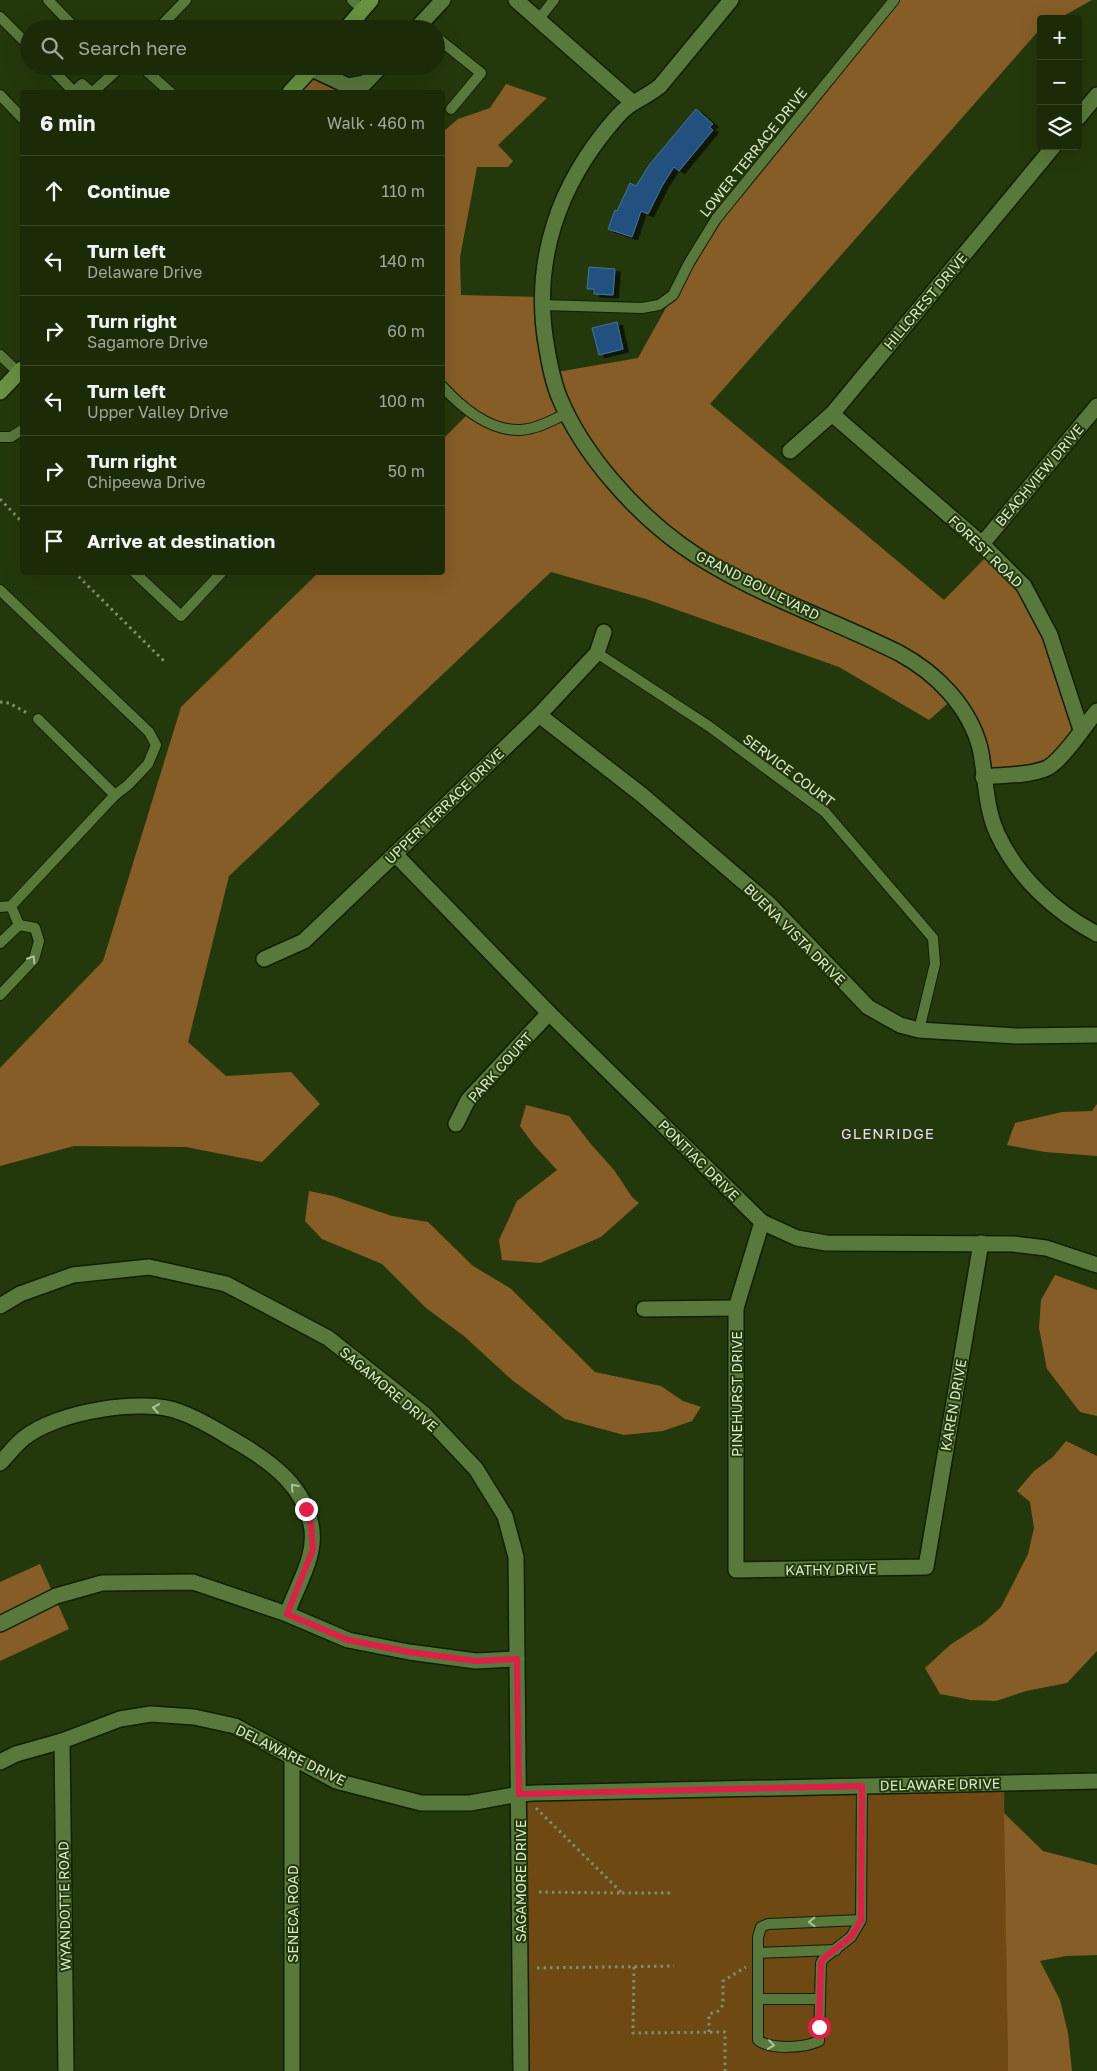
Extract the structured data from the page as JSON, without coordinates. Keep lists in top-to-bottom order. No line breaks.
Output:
{"streets":{"street":["HILLCREST DRIVE","BEACHVIEW DRIVE","FOREST ROAD","GRAND BOULEVARD","UPPER TERRACE DRIVE","BUENA VISTA DRIVE","PARK COURT","PONTIAC DRIVE","SAGAMORE DRIVE","PINEHURST DRIVE","KAREN DRIVE","KATHY DRIVE","DELAWARE DRIVE","WYANDOTTE ROAD","SENECA ROAD"],"lane":["LOWER TERRACE DRIVE","SERVICE COURT"]},"crossings":[["LOWER TERRACE DRIVE","GRAND BOULEVARD"],["HILLCREST DRIVE","FOREST ROAD"],["BEACHVIEW DRIVE","FOREST ROAD"],["SERVICE COURT","UPPER TERRACE DRIVE"],["SERVICE COURT","BUENA VISTA DRIVE"],["UPPER TERRACE DRIVE","BUENA VISTA DRIVE"],["UPPER TERRACE DRIVE","PONTIAC DRIVE"],["PARK COURT","PONTIAC DRIVE"],["PONTIAC DRIVE","PINEHURST DRIVE"],["PONTIAC DRIVE","KAREN DRIVE"],["SAGAMORE DRIVE","DELAWARE DRIVE"],["PINEHURST DRIVE","KATHY DRIVE"],["KAREN DRIVE","KATHY DRIVE"],["DELAWARE DRIVE","WYANDOTTE ROAD"],["DELAWARE DRIVE","SENECA ROAD"]],"districts":["GLENRIDGE"],"page":{"map_buttons":["+","−"],"search":"Search here","heading":["6 min","Walk · 460 m"],"list":[["Continue","110 m"],["Turn left","Delaware Drive","140 m"],["Turn right","Sagamore Drive","60 m"],["Turn left","Upper Valley Drive","100 m"],["Turn right","Chipeewa Drive","50 m"],"Arrive at destination"]}}
